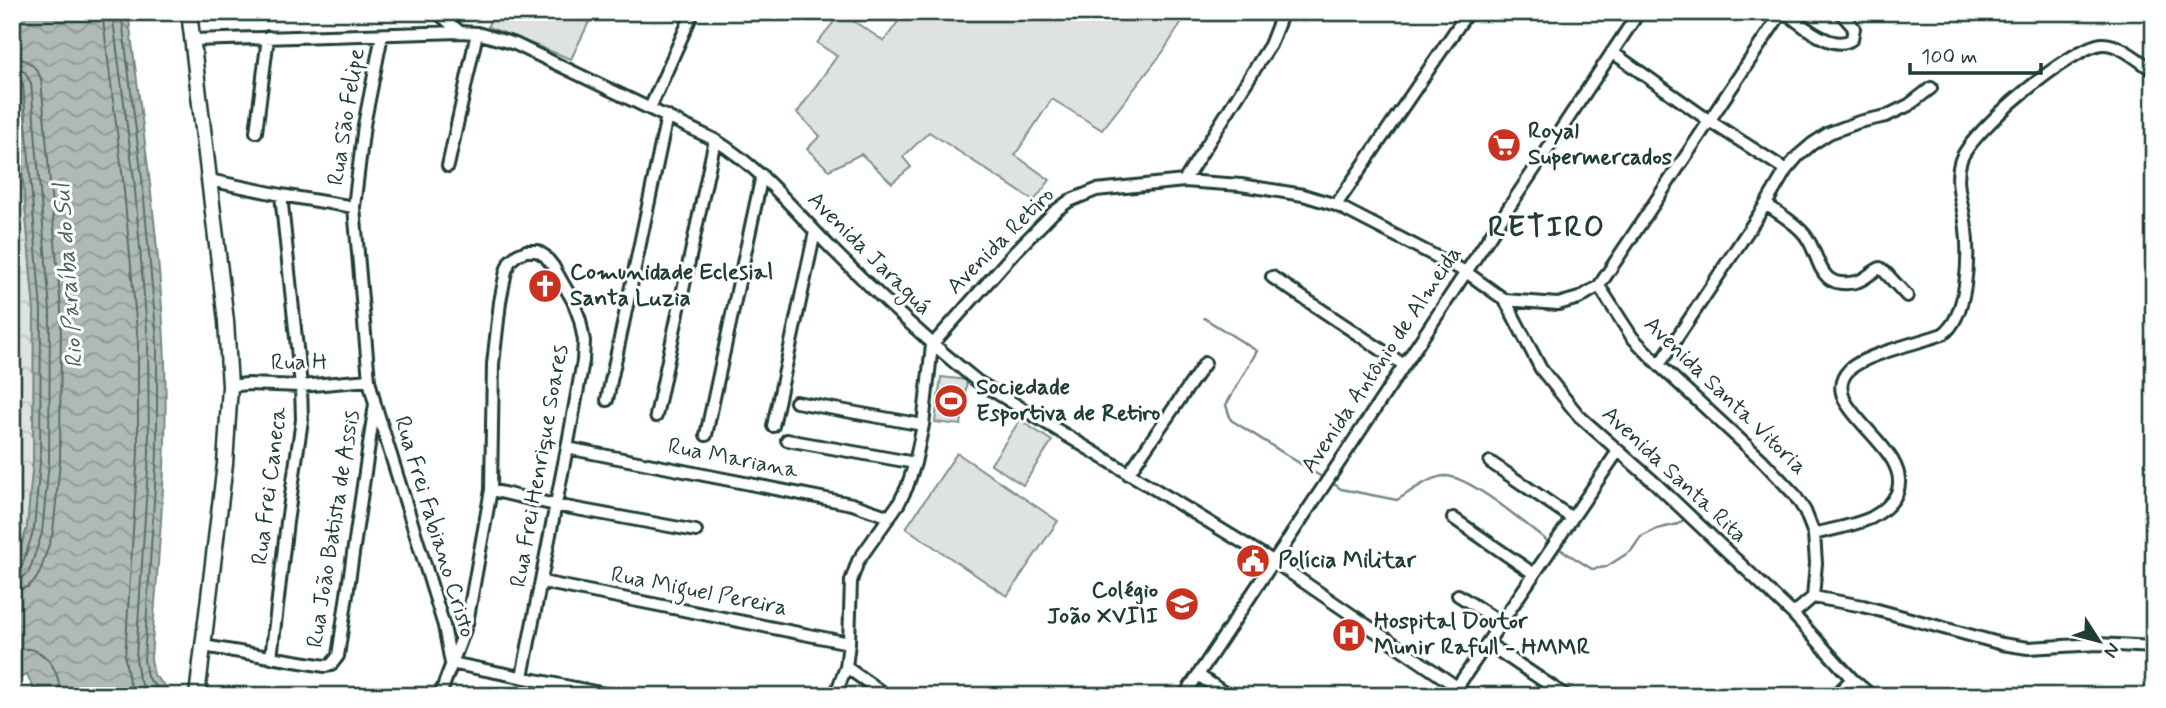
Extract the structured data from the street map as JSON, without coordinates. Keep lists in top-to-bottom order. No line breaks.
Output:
{"streets":{"street":["Rua São Felipe","Avenida Retiro","Avenida Jaraguá","Avenida Antônio de Almeida","Rua H","Avenida Santa Vitoria","Rua Mariana","Rua Frei Henrique Soares","Avenida Santa Rita","Rua Frei Caneca","Rua Frei Fabiano Cristo","Rua João Batista de Assis","Rua Miguel Pereira"]},"crossings":[["Rua São Felipe","Avenida Jaraguá"],["Rua São Felipe","Rua João Batista de Assis"],["Avenida Retiro","Avenida Jaraguá"],["Avenida Retiro","Avenida Antônio de Almeida"],["Avenida Retiro","Avenida Santa Rita"],["Avenida Jaraguá","Avenida Antônio de Almeida"],["Avenida Antônio de Almeida","Avenida Santa Rita"],["Rua H","Rua Frei Caneca"],["Rua H","Rua João Batista de Assis"],["Rua Mariana","Rua Frei Henrique Soares"],["Rua Frei Henrique Soares","Rua Frei Fabiano Cristo"],["Rua Frei Henrique Soares","Rua Miguel Pereira"],["Rua Frei Caneca","Rua João Batista de Assis"],["Rua Frei Fabiano Cristo","Rua João Batista de Assis"]],"districts":["RETIRO"],"water":["Rio Paraíba do Sul"],"places":{"supermarket":["Royal Supermercados"],"church":["Comunidade Eclesial Santa Luzia"],"sports":["Sociedade Esportiva de Retiro"],"public building":["Polícia Militar"],"school or university":["Colégio João XVIII"],"hospital":["Hospital Doutor Munir Rafull - HMMR"]},"scale_bar":"100 m","north":"bottom right"}
